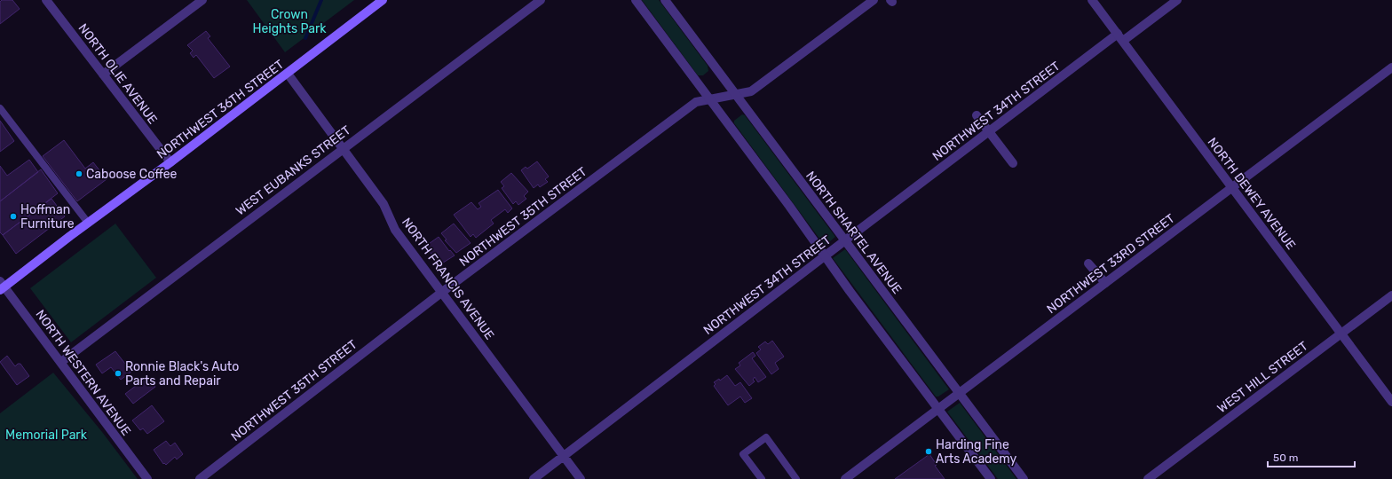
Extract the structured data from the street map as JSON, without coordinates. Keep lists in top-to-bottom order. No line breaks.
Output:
{"streets":{"main road":["NORTHWEST 36TH STREET"],"street":["NORTH OLIE AVENUE","NORTHWEST 34TH STREET","WEST EUBANKS STREET","NORTH DEWEY AVENUE","NORTHWEST 35TH STREET","NORTH SHARTEL AVENUE","NORTHWEST 33RD STREET","NORTH FRANCIS AVENUE","NORTH WESTERN AVENUE","WEST HILL STREET"]},"crossings":[["NORTH OLIE AVENUE","NORTHWEST 36TH STREET"],["NORTHWEST 36TH STREET","NORTH FRANCIS AVENUE"],["NORTHWEST 36TH STREET","NORTH WESTERN AVENUE"],["NORTHWEST 34TH STREET","NORTH DEWEY AVENUE"],["NORTHWEST 34TH STREET","NORTH SHARTEL AVENUE"],["NORTHWEST 34TH STREET","NORTH FRANCIS AVENUE"],["WEST EUBANKS STREET","NORTH FRANCIS AVENUE"],["WEST EUBANKS STREET","NORTH WESTERN AVENUE"],["NORTH DEWEY AVENUE","NORTHWEST 33RD STREET"],["NORTH DEWEY AVENUE","WEST HILL STREET"],["NORTHWEST 35TH STREET","NORTH SHARTEL AVENUE"],["NORTHWEST 35TH STREET","NORTH FRANCIS AVENUE"],["NORTH SHARTEL AVENUE","NORTHWEST 33RD STREET"]],"parks":["Crown Heights Park","Memorial Park"],"places":["Caboose Coffee","Hoffman Furniture","Ronnie Black's Auto Parts and Repair","Harding Fine Arts Academy"],"scale_bar":"50 m"}
